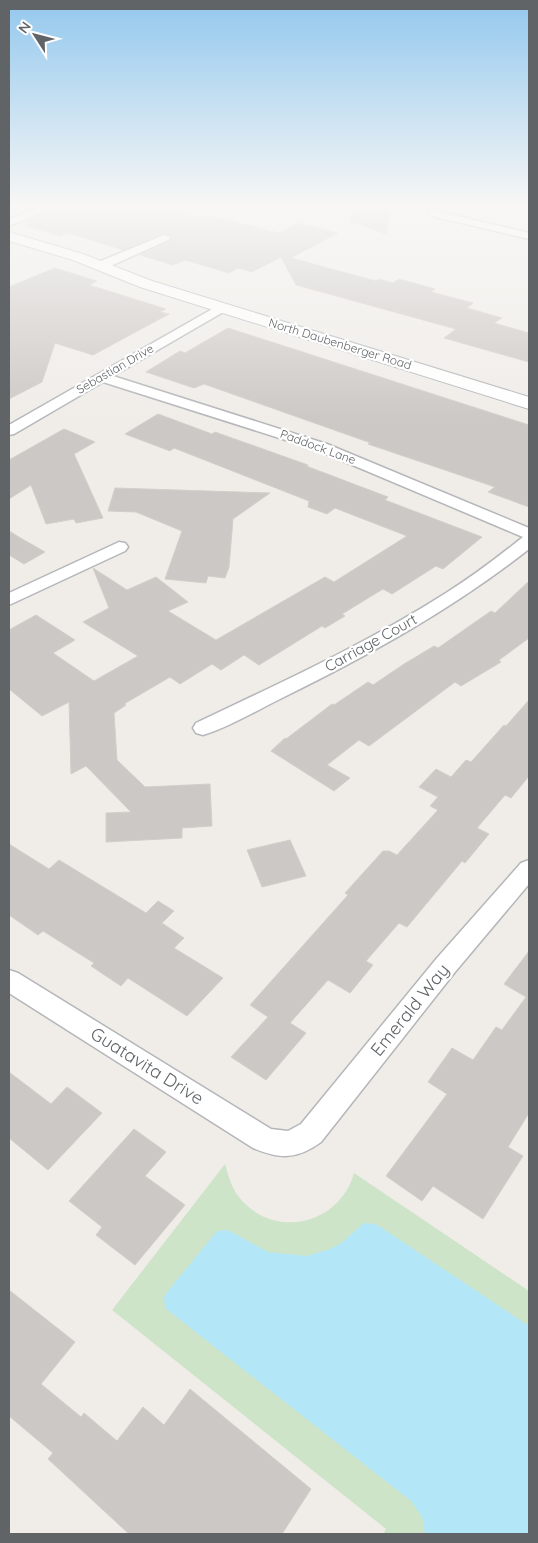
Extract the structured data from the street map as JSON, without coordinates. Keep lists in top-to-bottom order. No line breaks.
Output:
{"streets":{"street":["North Daubenberger Road","Sebastian Drive","Paddock Lane","Carriage Court","Emerald Way","Guatavita Drive"]},"crossings":[["North Daubenberger Road","Sebastian Drive"],["Sebastian Drive","Paddock Lane"],["Emerald Way","Guatavita Drive"]],"north":"top left"}
